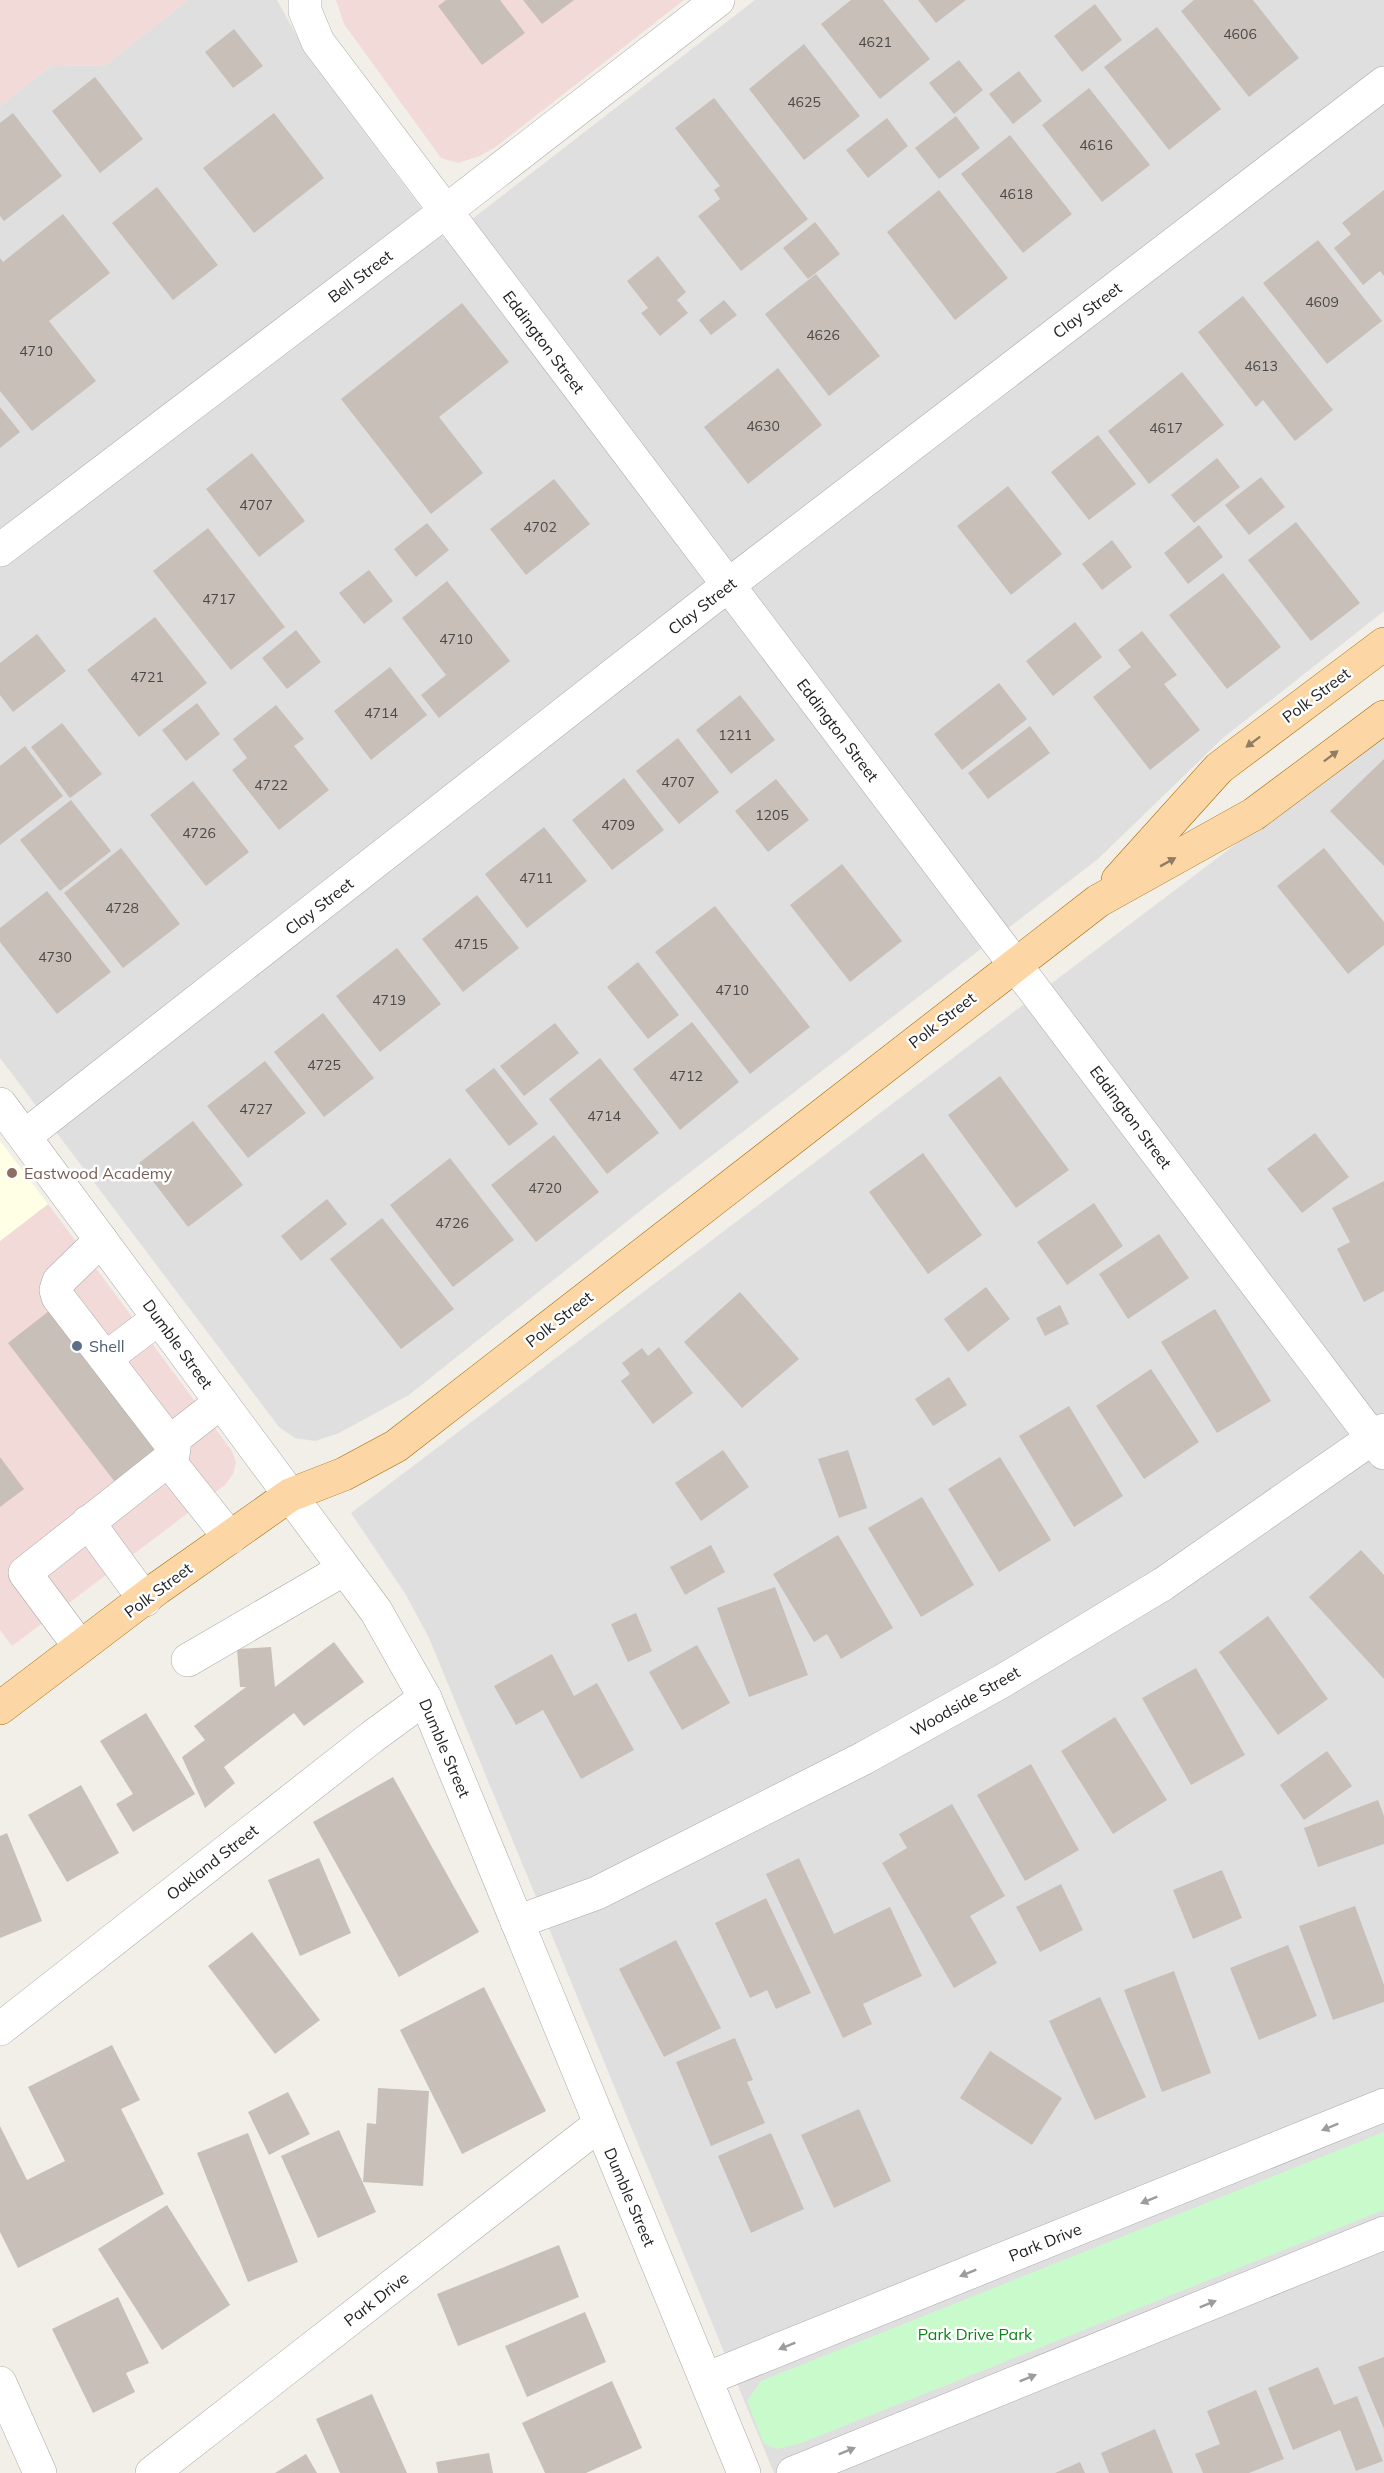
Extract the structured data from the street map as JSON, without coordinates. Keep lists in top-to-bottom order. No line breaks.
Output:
{"streets":{"main road":["Polk Street"],"street":["Bell Street","Clay Street","Eddington Street","Dumble Street","Woodside Street","Oakland Street","Park Drive"]},"crossings":[["Bell Street","Eddington Street"],["Clay Street","Eddington Street"],["Clay Street","Dumble Street"],["Eddington Street","Polk Street"],["Eddington Street","Woodside Street"],["Polk Street","Dumble Street"],["Dumble Street","Woodside Street"],["Dumble Street","Oakland Street"],["Dumble Street","Park Drive"]],"parks":["Park Drive Park"],"places":["Eastwood Academy","Shell"],"house_numbers":["4606","4621","4625","4616","4618","4609","4626","4710","4613","4630","4617","4707","4702","4717","4710","4721","4714","1211","4707","4722","1205","4709","4726","4711","4728","4715","4730","4710","4719","4725","4712","4727","4714","4720","4726"]}
